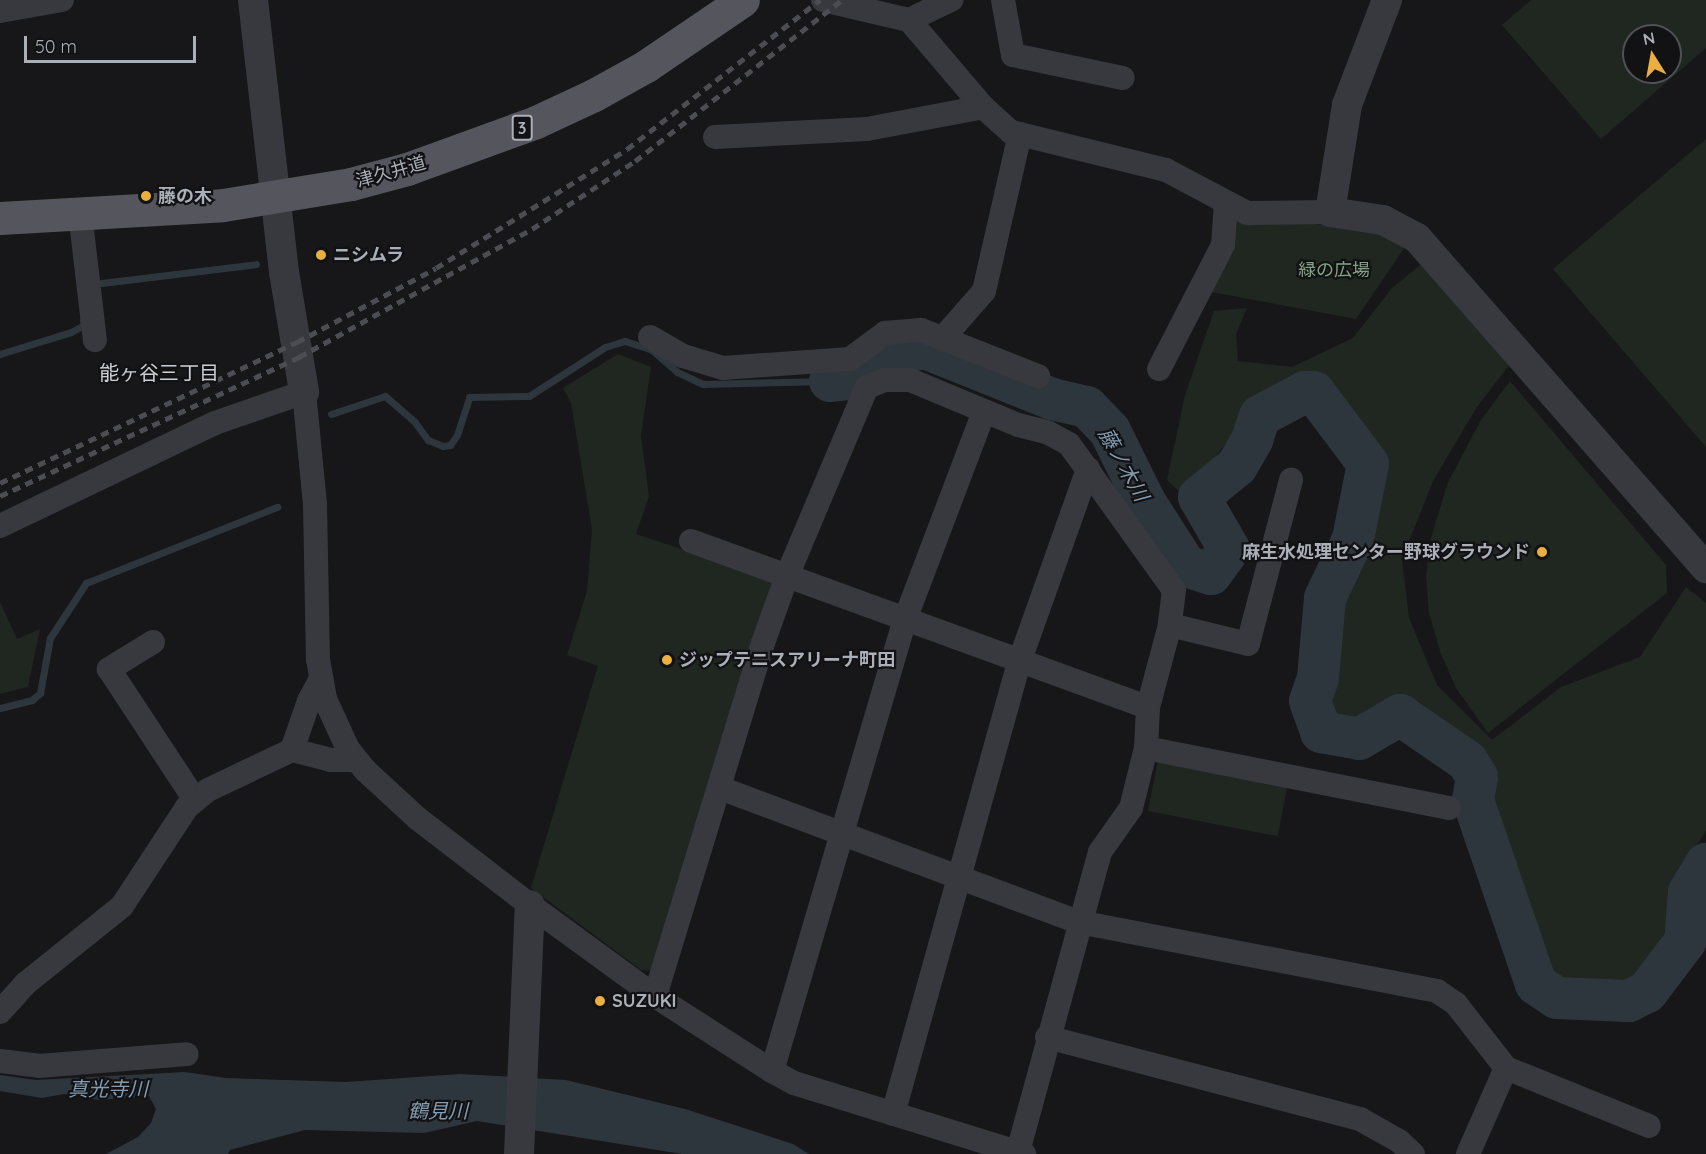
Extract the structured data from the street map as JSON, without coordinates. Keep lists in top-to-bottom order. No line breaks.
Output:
{"streets":{"main road":["3","津久井道"]},"districts":["能ヶ谷三丁目"],"water":["藤ノ木川","真光寺川","鶴見川"],"parks":["緑の広場"],"places":["藤の木","ニシムラ","麻生水処理センター野球グラウンド","ジップテニスアリーナ町田","SUZUKI"],"scale_bar":"50 m","north":"top"}
